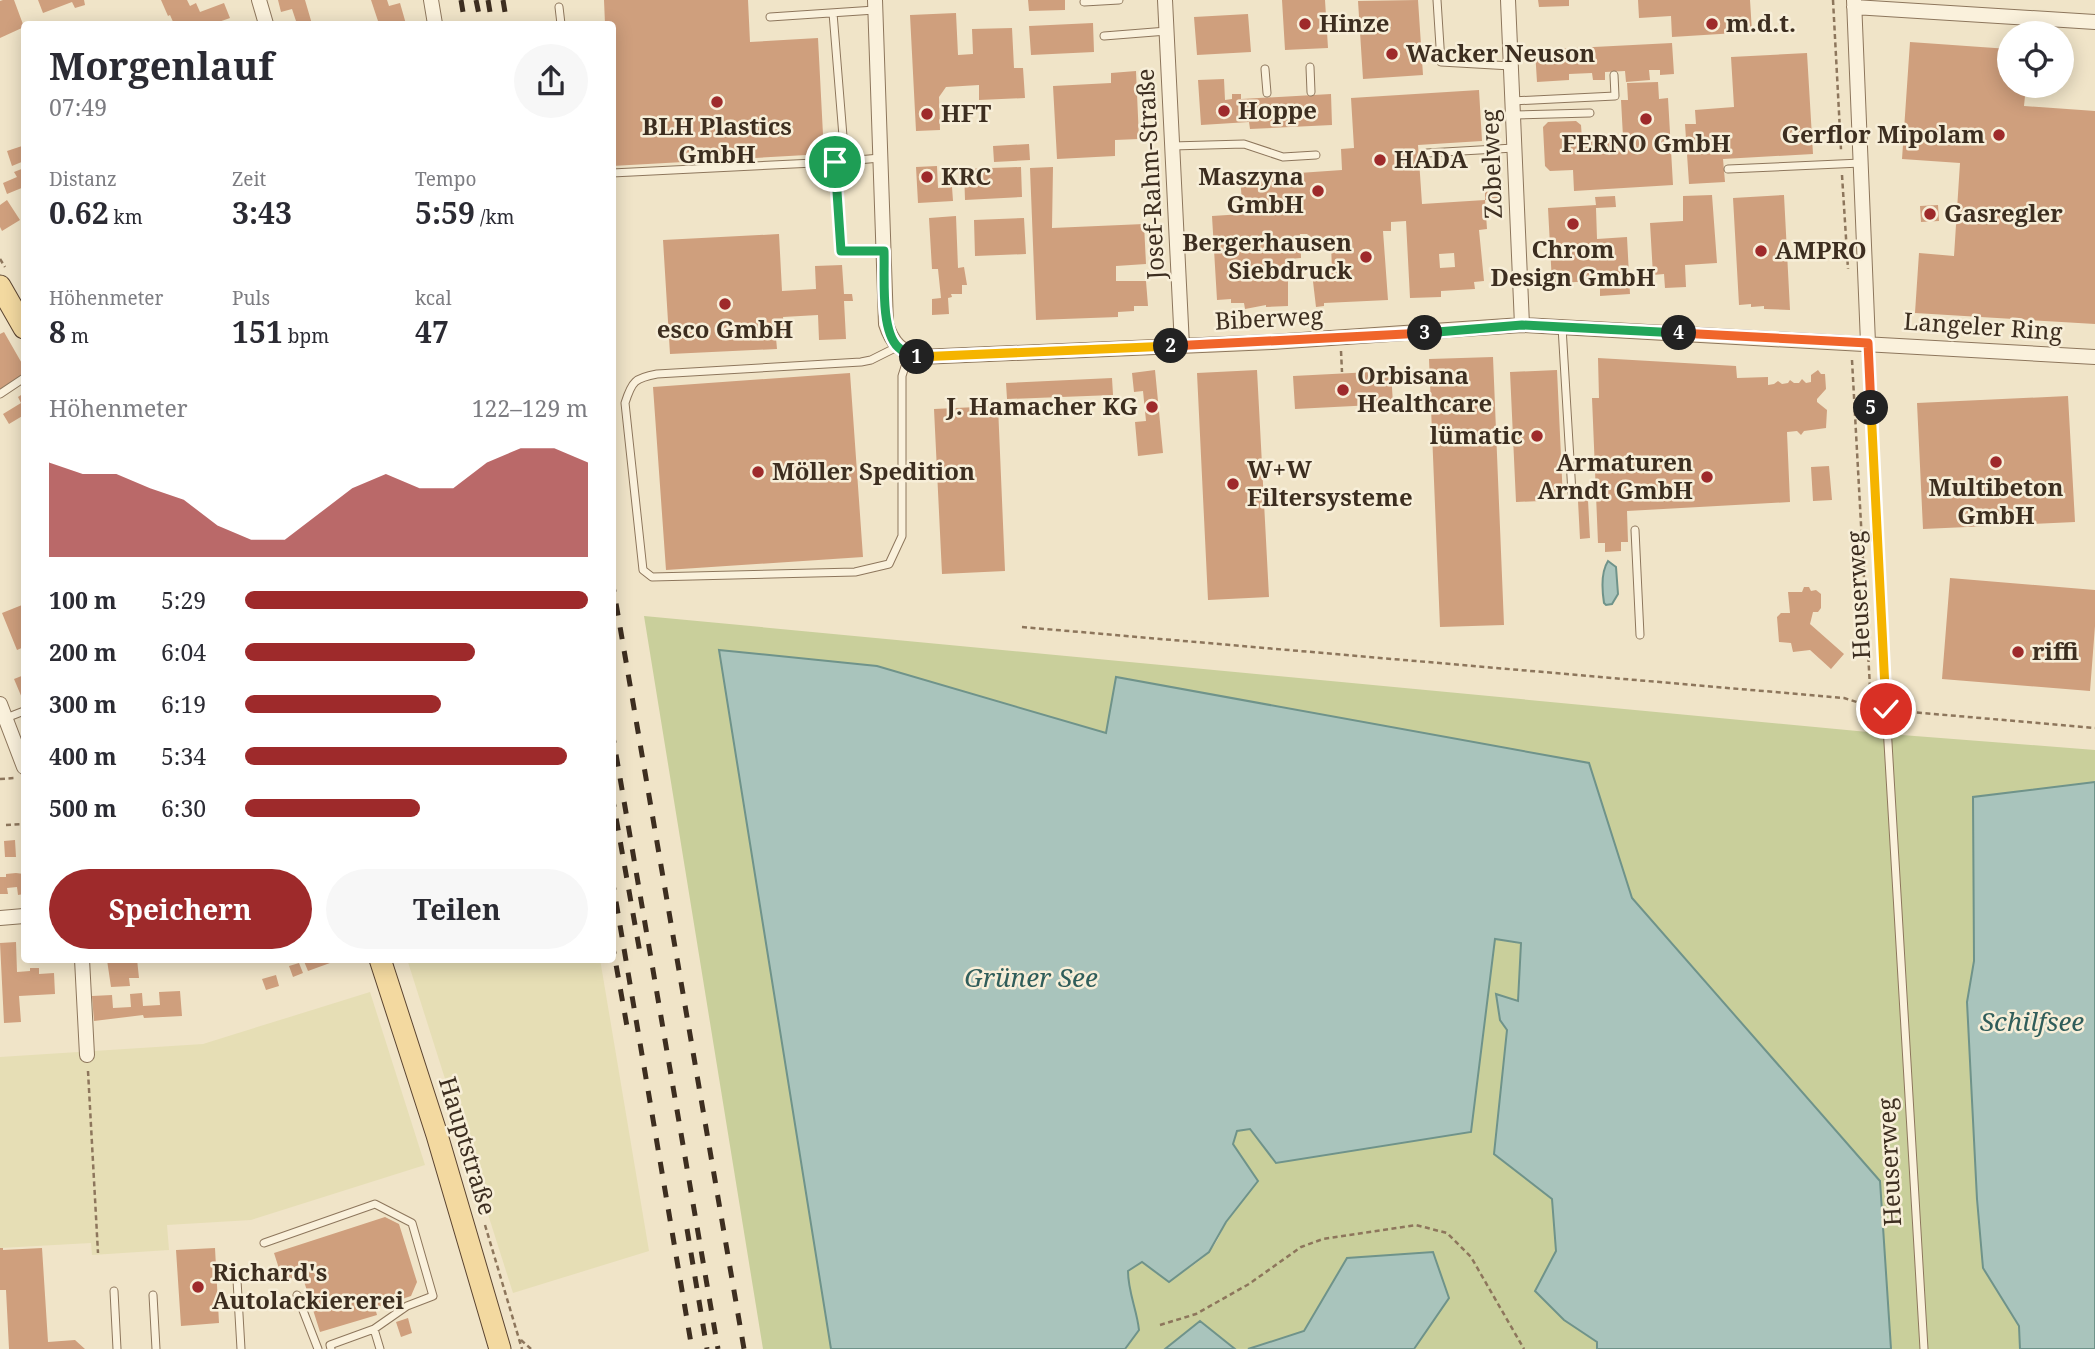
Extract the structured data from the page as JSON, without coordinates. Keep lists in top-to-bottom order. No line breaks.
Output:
{"streets":{"main road":["Hauptstraße"],"street":["Zobelweg","Josef-Rahm-Straße","Biberweg","Langeler Ring","Heuserweg"]},"crossings":[["Zobelweg","Biberweg"],["Josef-Rahm-Straße","Biberweg"],["Biberweg","Langeler Ring"],["Biberweg","Heuserweg"],["Langeler Ring","Heuserweg"]],"water":["Grüner See","Schilfsee"],"places":["Hinze","m.d.t.","Wacker Neuson","BLH Plastics GmbH","Hoppe","HFT","FERNO GmbH","Gerflor Mipolam","HADA","KRC","Maszyna GmbH","Gasregler","Chrom Design GmbH","AMPRO","Bergerhausen Siebdruck","esco GmbH","Orbisana Healthcare","J. Hamacher KG","lümatic","Multibeton GmbH","Möller Spedition","Armaturen Arndt GmbH","W+W Filtersysteme","riffi","Richard's Autolackiererei"],"page":{"heading":["Morgenlauf","07:49"],"stats":[["Distanz","0.62 km"],["Zeit","3:43"],["Tempo","5:59 /km"],["Höhenmeter","8 m"],["Puls","151 bpm"],["kcal","47"]],"pins":["3","4","2","1","5"],"chart":["Höhenmeter","122–129 m"],"list":[{"name":"100 m","note":"5:29"},{"name":"200 m","note":"6:04"},{"name":"300 m","note":"6:19"},{"name":"400 m","note":"5:34"},{"name":"500 m","note":"6:30"}],"buttons":["Speichern","Teilen"]}}
